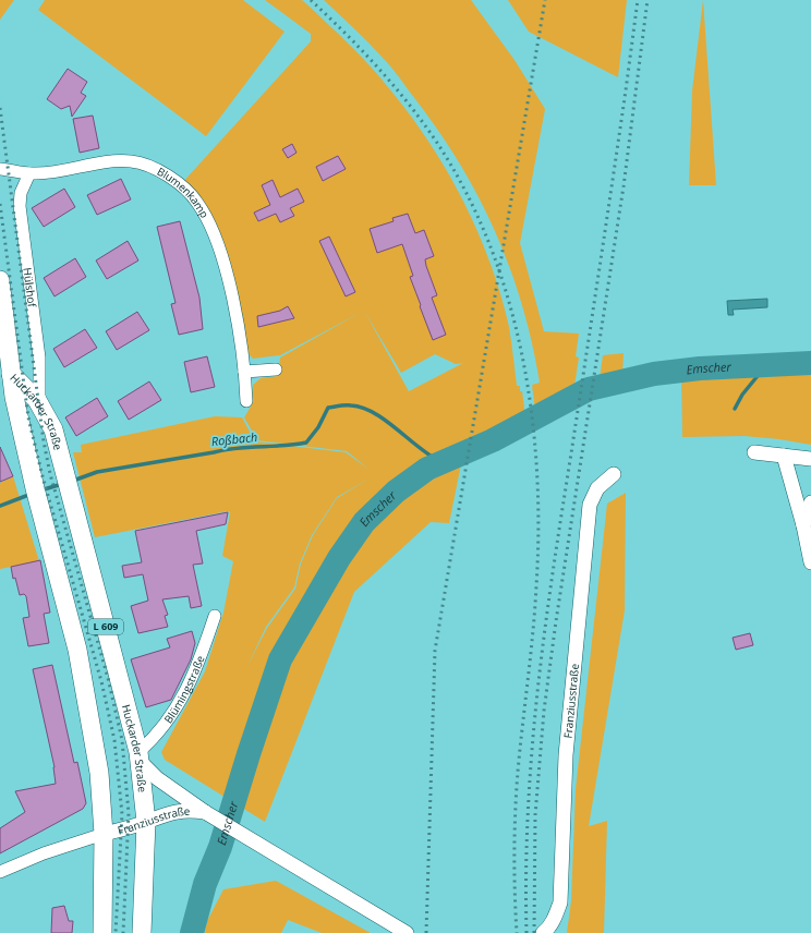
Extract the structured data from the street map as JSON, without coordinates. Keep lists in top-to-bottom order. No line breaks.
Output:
{"streets":{"main road":["Huckarder Straße","L 609"],"street":["Blumenkamp","Hülshof","Blümingstraße","Franziusstraße"]},"crossings":[["Blumenkamp","Hülshof"],["Hülshof","Huckarder Straße"],["Huckarder Straße","L 609"],["Huckarder Straße","Blümingstraße"],["Huckarder Straße","Franziusstraße"],["Blümingstraße","Franziusstraße"]],"water":["Emscher","Roßbach"]}
